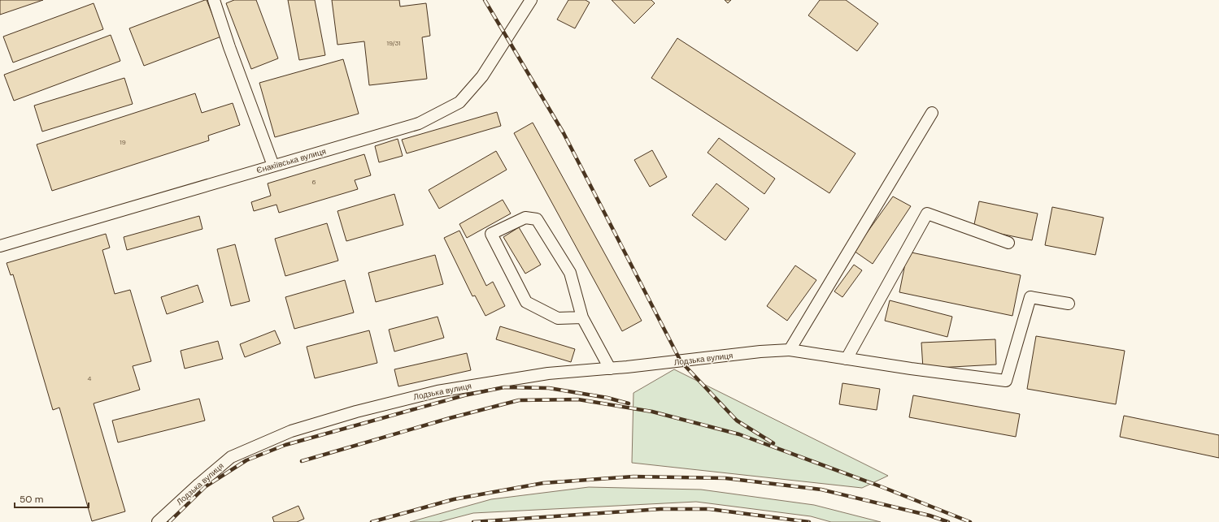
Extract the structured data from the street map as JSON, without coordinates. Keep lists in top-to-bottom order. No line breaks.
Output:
{"streets":{"street":["Єнакіївська вулиця","Лодзька вулиця"]},"house_numbers":["19/31","19","6","4"],"scale_bar":"50 m"}
